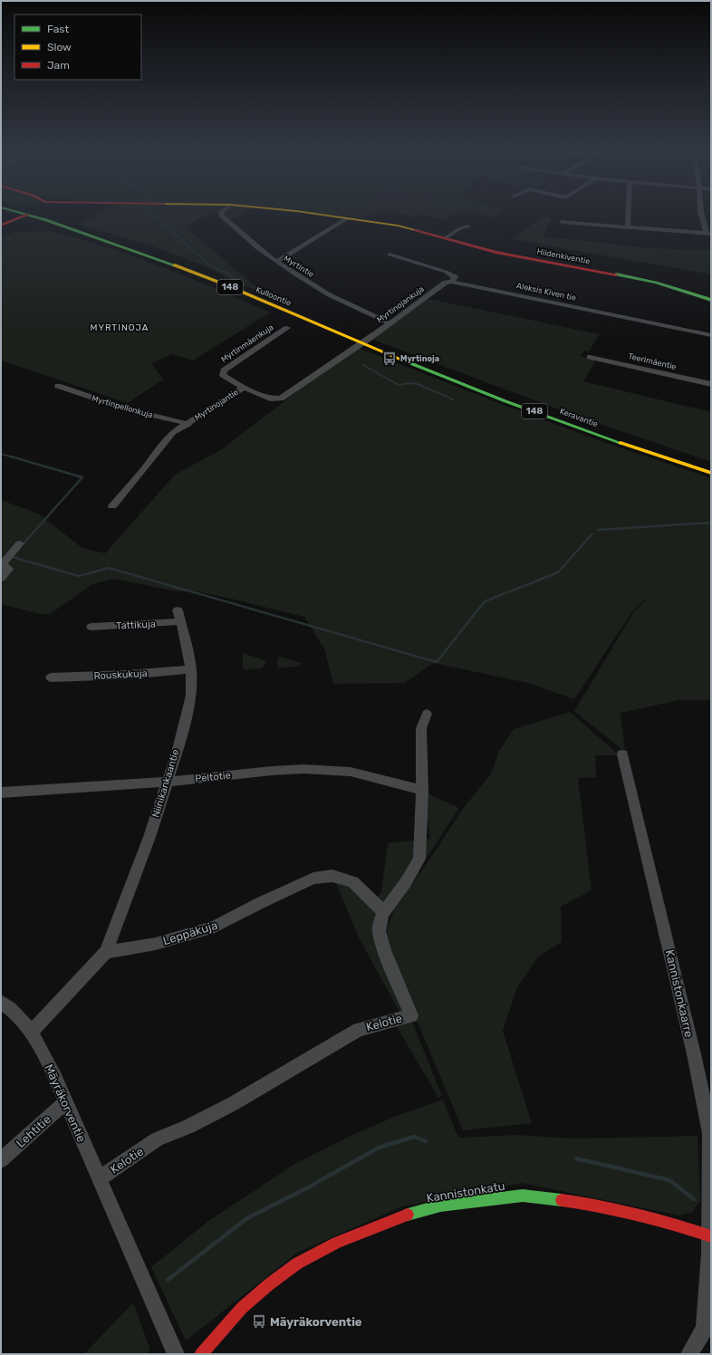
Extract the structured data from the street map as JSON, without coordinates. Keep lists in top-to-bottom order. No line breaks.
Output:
{"streets":{"street":["Hiidenkiventie","Myrtintie","148","Aleksis Kiven tie","Kulloontie","Myrtinojankuja","Myrtinmäenkuja","Teerimäentie","Myrtinojantie","Myrtinpellonkuja","Keravantie","Tattikuja","Rouskukuja","Peltotie","Niinikankaantie","Leppäkuja","Kannistonkaarre","Kelotie","Mäyräkorventie","Lehtitie","Kannistonkatu"]},"crossings":[["Myrtintie","Myrtinojankuja"],["Aleksis Kiven tie","Myrtinojankuja"],["Kulloontie","Myrtinojankuja"],["Kulloontie","Myrtinojantie"],["Kulloontie","Keravantie"],["Myrtinojankuja","Myrtinojantie"],["Myrtinojankuja","Keravantie"],["Myrtinmäenkuja","Myrtinojantie"],["Myrtinojantie","Myrtinpellonkuja"],["Myrtinojantie","Keravantie"],["Tattikuja","Niinikankaantie"],["Rouskukuja","Niinikankaantie"],["Peltotie","Niinikankaantie"],["Peltotie","Kelotie"],["Niinikankaantie","Leppäkuja"],["Leppäkuja","Kelotie"],["Kannistonkaarre","Kannistonkatu"],["Kelotie","Mäyräkorventie"],["Mäyräkorventie","Lehtitie"]],"districts":["MYRTINOJA"],"places":{"bus stop":["Myrtinoja","Mäyräkorventie"]},"legend":["Fast","Slow","Jam"]}
